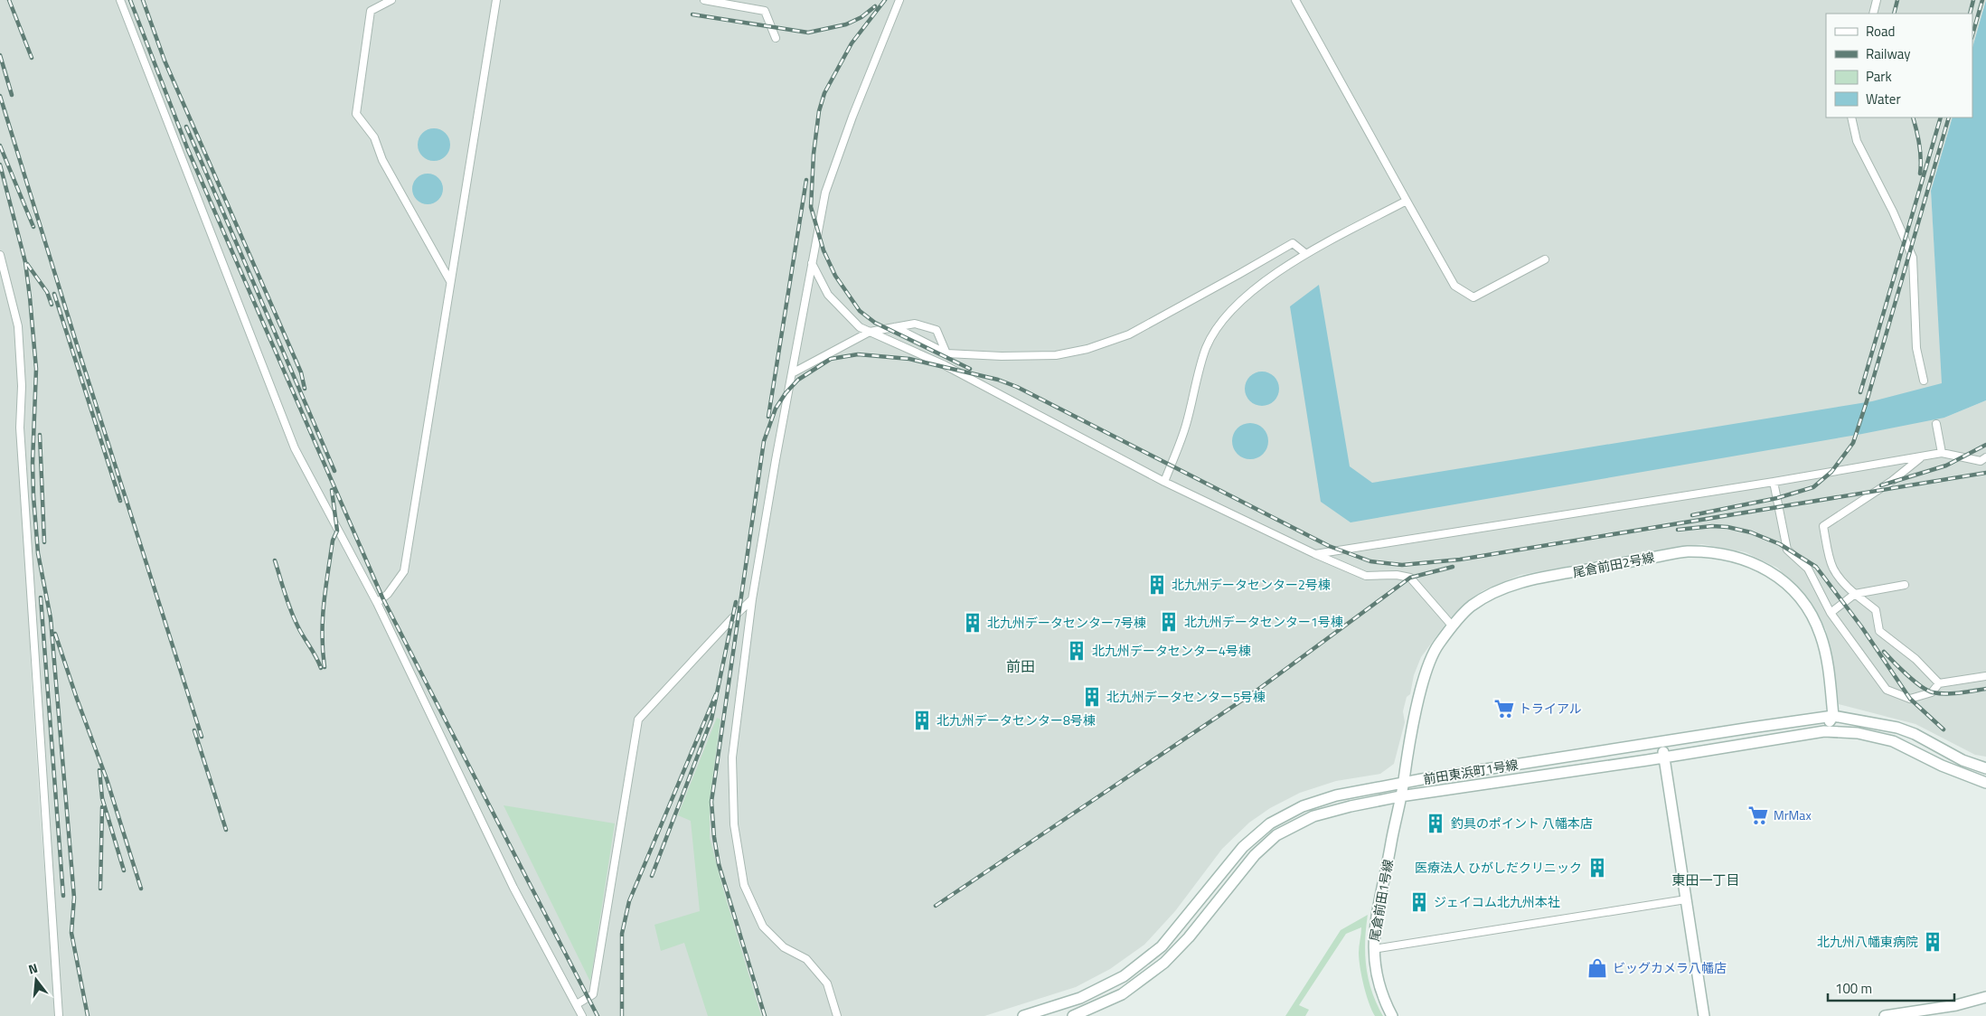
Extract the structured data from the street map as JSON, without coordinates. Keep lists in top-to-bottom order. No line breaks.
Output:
{"streets":{"street":["尾倉前田2号線","前田東浜町1号線","尾倉前田1号線"]},"crossings":[["尾倉前田2号線","前田東浜町1号線"],["尾倉前田2号線","尾倉前田1号線"],["前田東浜町1号線","尾倉前田1号線"]],"districts":["前田","東田一丁目"],"places":{"building":["北九州データセンター2号棟","北九州データセンター1号棟","北九州データセンター7号棟","北九州データセンター4号棟","北九州データセンター5号棟","北九州データセンター8号棟","釣具のポイント 八幡本店","医療法人 ひがしだクリニック","ジェイコム北九州本社","北九州八幡東病院"],"supermarket":["トライアル","MrMax"],"shop":["ビッグカメラ八幡店"]},"legend":["Road","Railway","Park","Water"],"scale_bar":"100 m","north":"top"}
